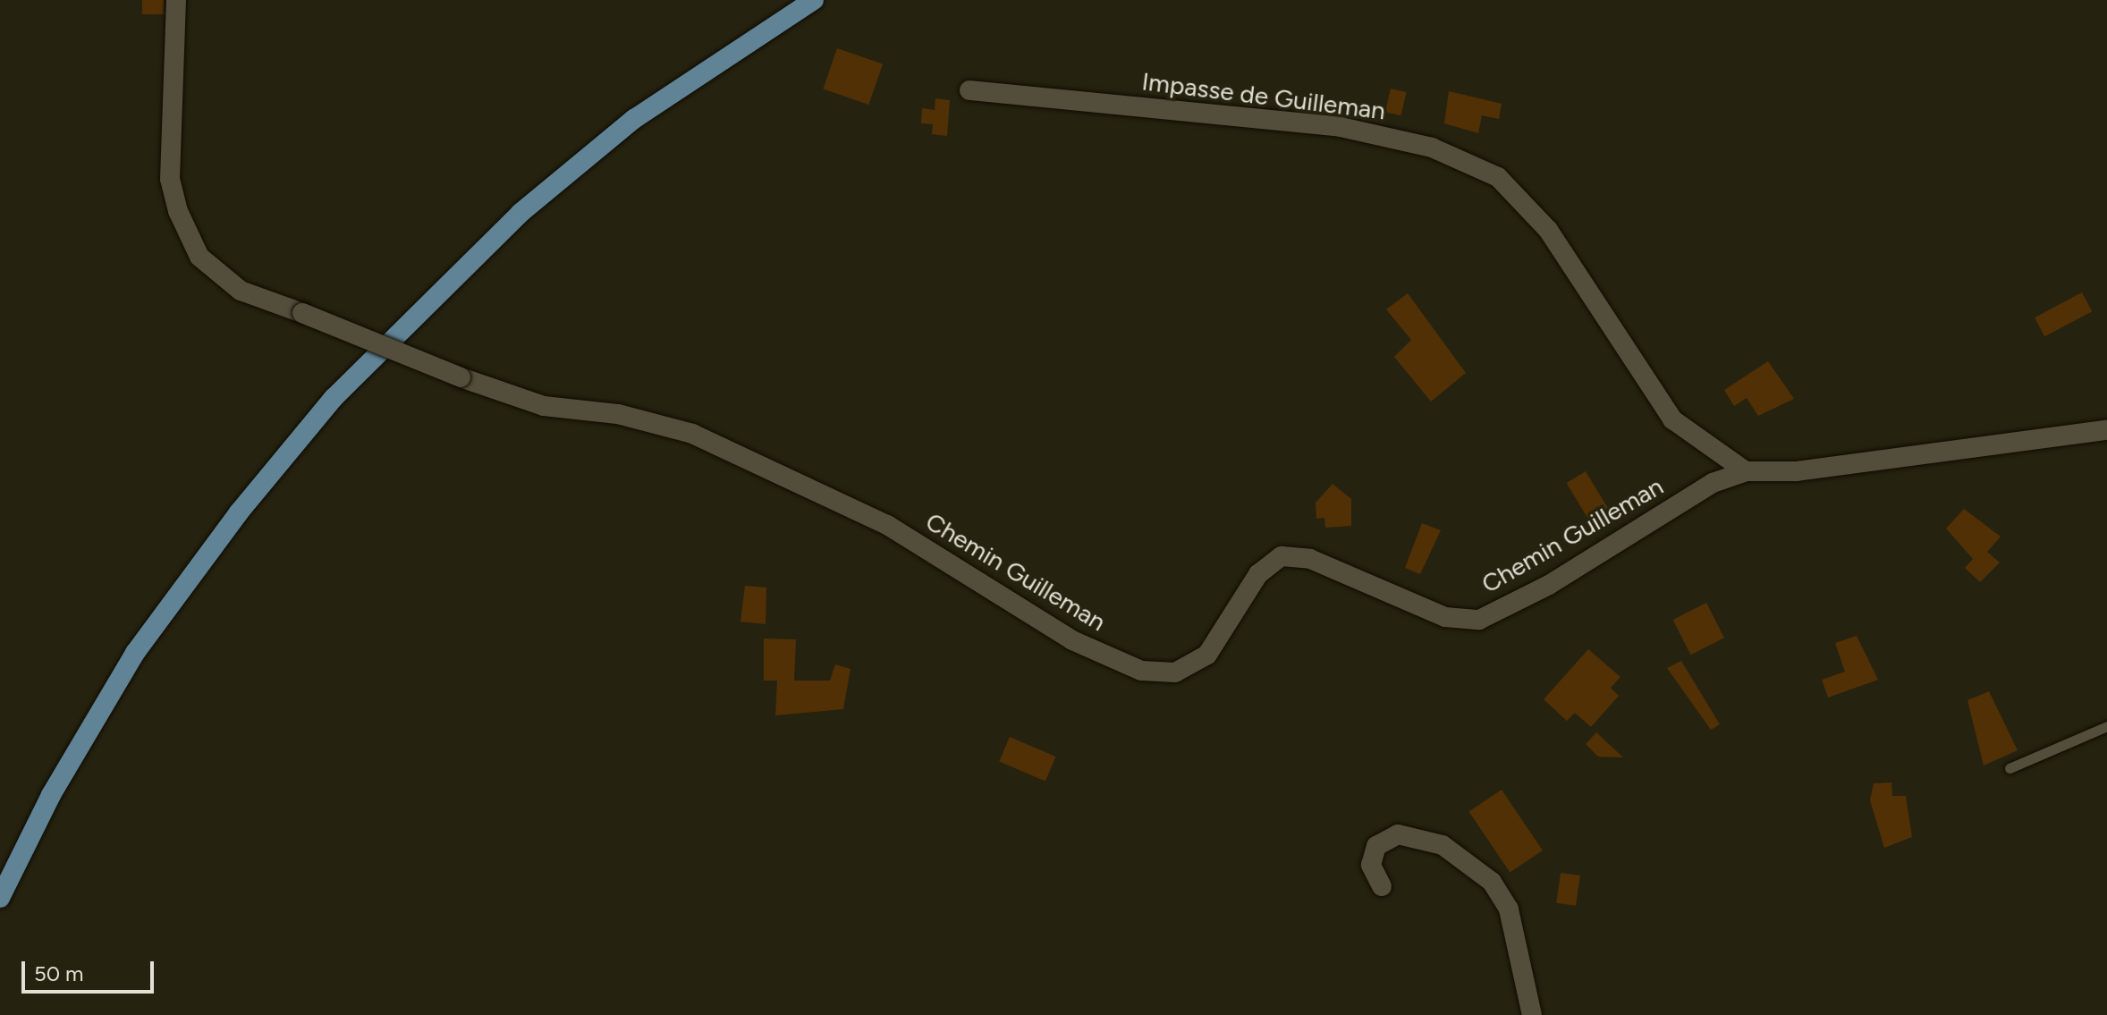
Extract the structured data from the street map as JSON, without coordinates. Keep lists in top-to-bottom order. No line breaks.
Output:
{"streets":{"street":["Impasse de Guilleman","Chemin Guilleman"]},"crossings":[["Impasse de Guilleman","Chemin Guilleman"]],"scale_bar":"50 m"}
